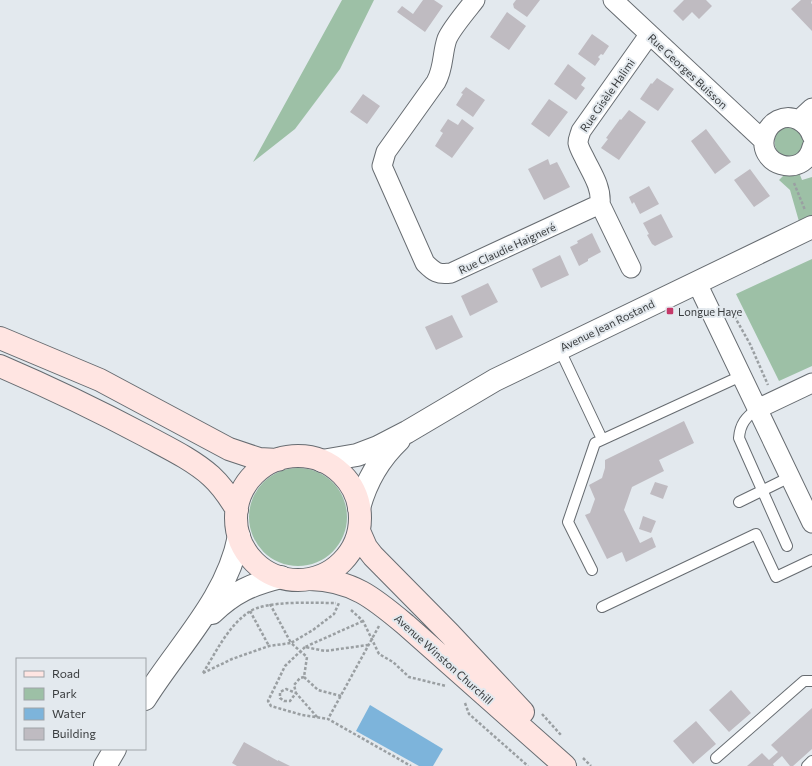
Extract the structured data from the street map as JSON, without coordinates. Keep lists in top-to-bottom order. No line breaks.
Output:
{"streets":{"main road":["Avenue Winston Churchill"],"street":["Rue Georges Buisson","Rue Gisèle Halimi","Rue Claudie Haigneré","Avenue Jean Rostand"]},"crossings":[["Rue Georges Buisson","Rue Gisèle Halimi"],["Rue Gisèle Halimi","Rue Claudie Haigneré"],["Avenue Jean Rostand","Avenue Winston Churchill"]],"places":{"transit":["Longue Haye"]},"legend":["Road","Park","Water","Building"]}
